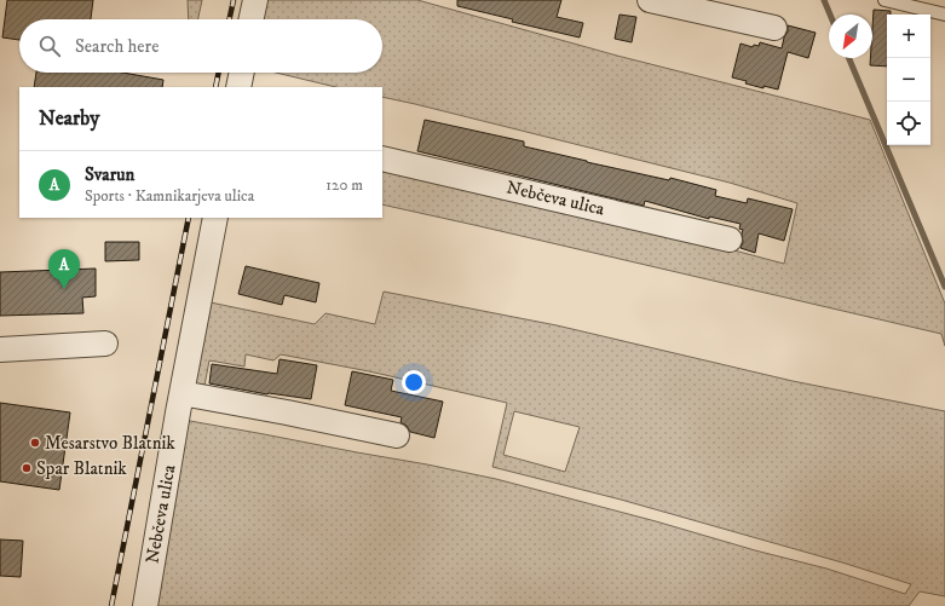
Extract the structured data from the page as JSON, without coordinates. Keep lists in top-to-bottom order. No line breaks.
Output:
{"streets":{"street":["Nebčeva ulica"]},"places":["Mesarstvo Blatnik","Spar Blatnik"],"north":"bottom left","page":{"map_buttons":["+","−"],"search":"Search here","heading":"Nearby","list":[{"mark":"A","name":"Svarun","note":"Sports · Kamnikarjeva ulica","value":"120 m"}],"pins":"A"}}
